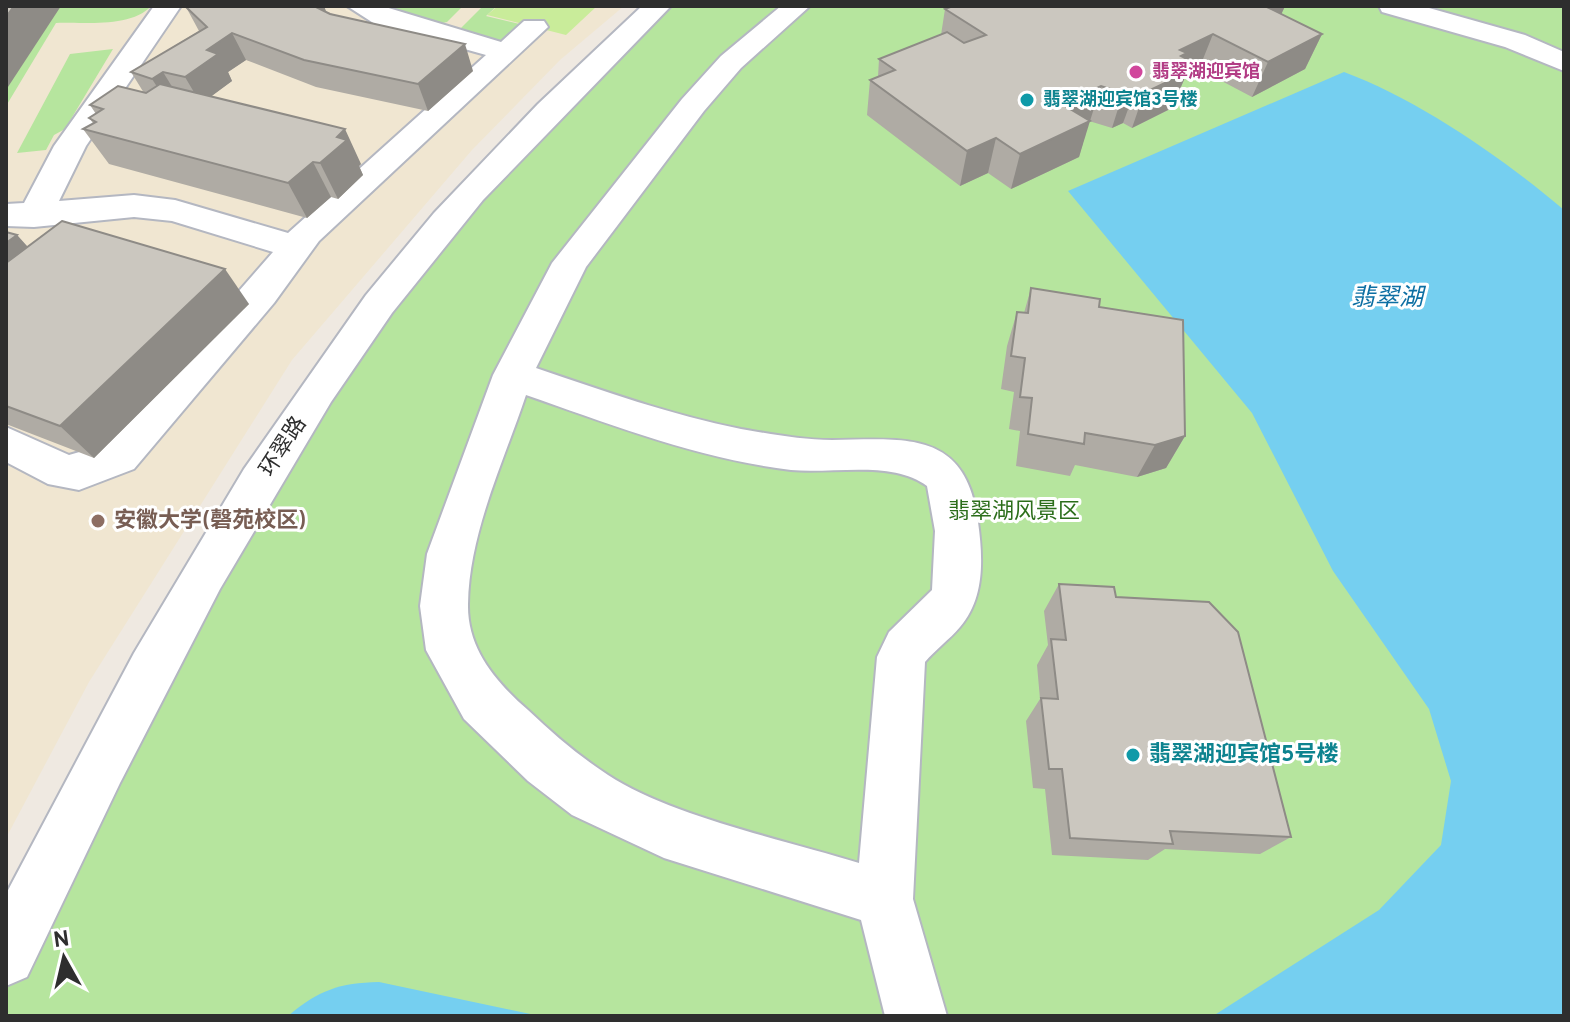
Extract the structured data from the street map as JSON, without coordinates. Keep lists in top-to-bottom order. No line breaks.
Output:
{"streets":{"street":["环翠路"]},"water":["翡翠湖"],"parks":["翡翠湖风景区"],"places":["翡翠湖迎宾馆","翡翠湖迎宾馆3号楼","安徽大学(磬苑校区)","翡翠湖迎宾馆5号楼"],"north":"top"}
